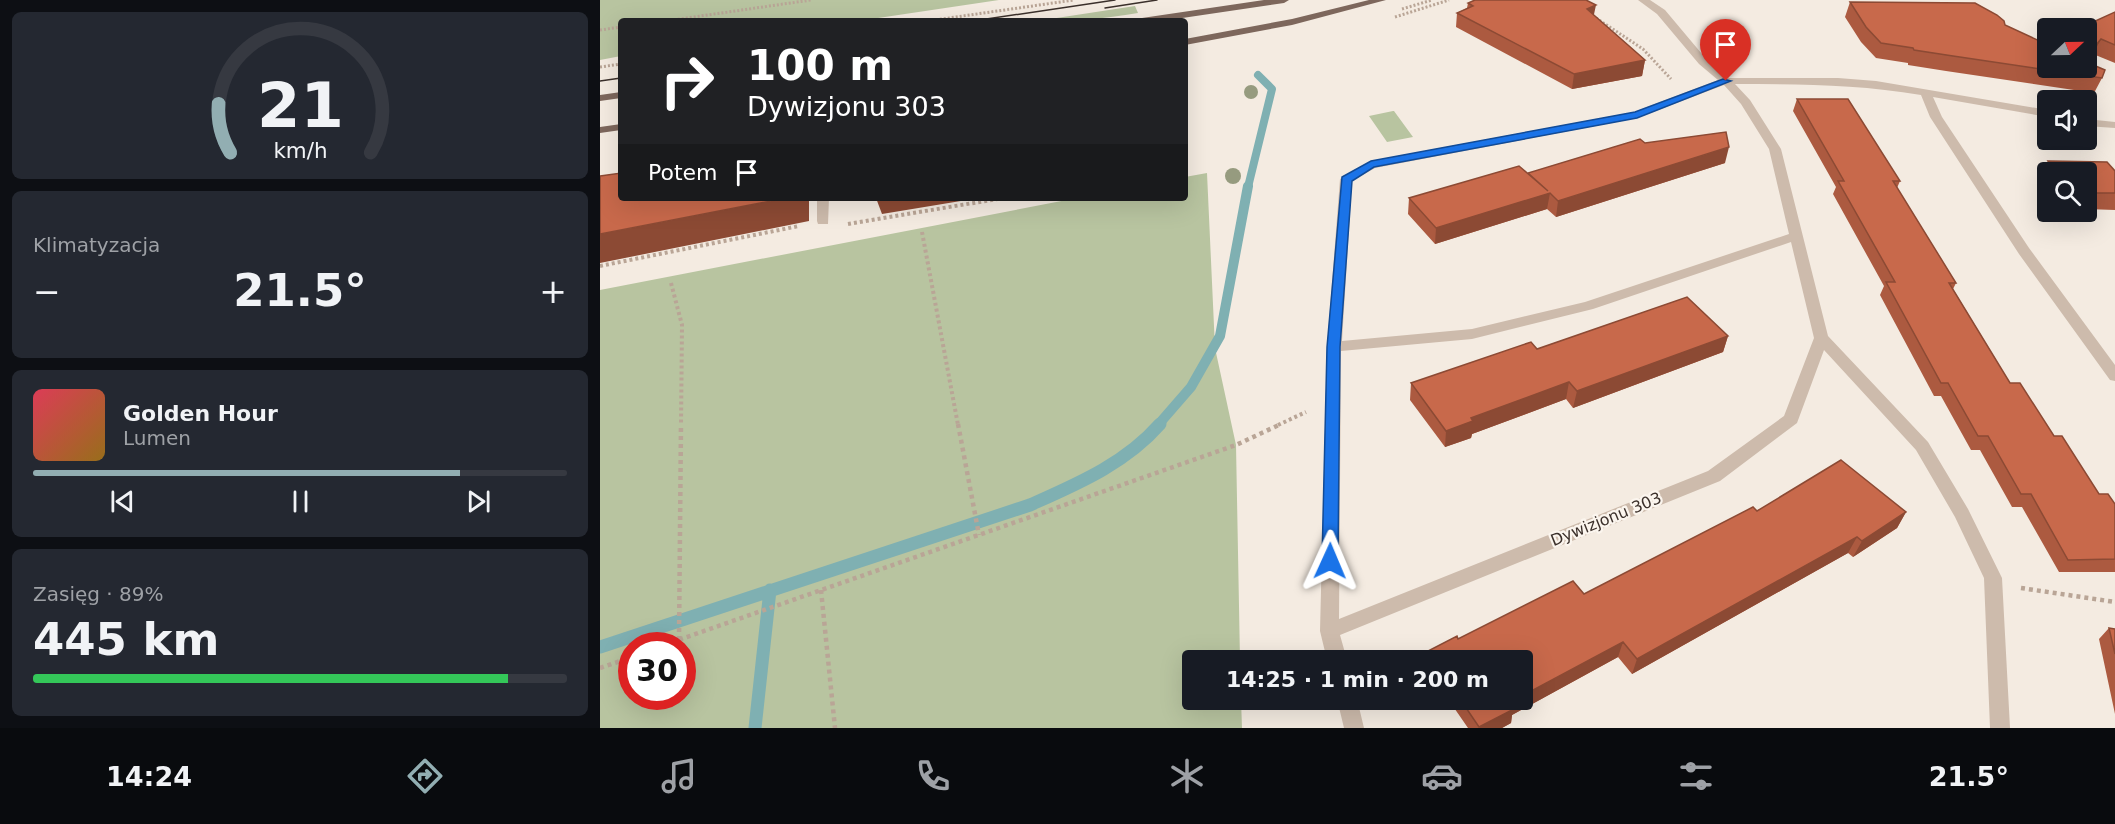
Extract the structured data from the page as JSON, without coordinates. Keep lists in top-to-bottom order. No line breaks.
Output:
{"streets":{"street":["Dywizjonu 303"]},"north":"right","page":{"turn":["100 m","Dywizjonu 303"],"then":"Potem","tile":["Klimatyzacja",["Zasięg · 89%","445 km"]],"heat":["−","21.5°","+"],"song":["Golden Hour","Lumen"],"limit":"30","trip":"14:25 · 1 min · 200 m","tabs":["14:24","21.5°"],"gauge":["21","km/h"]}}
